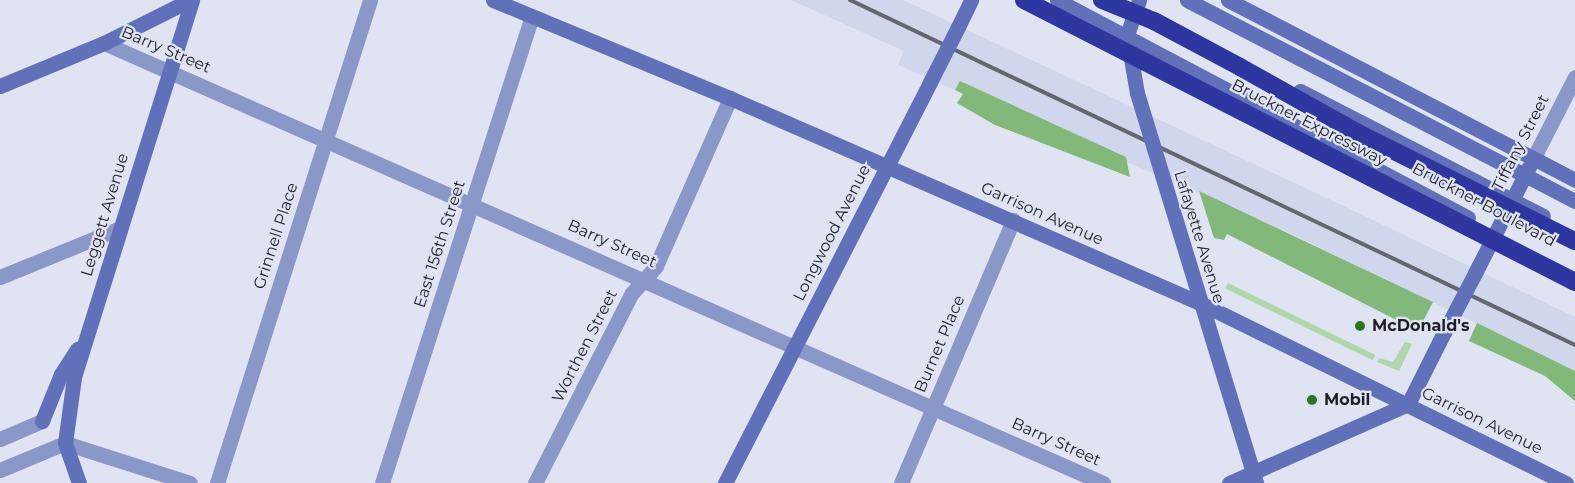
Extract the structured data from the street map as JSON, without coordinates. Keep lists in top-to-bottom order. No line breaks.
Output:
{"streets":{"highway":["Bruckner Expressway"],"main road":["Barry Street","Tiffany Street","Bruckner Boulevard","Garrison Avenue","Leggett Avenue","Longwood Avenue","Lafayette Avenue"],"street":["Grinnell Place","East 156th Street","Burnet Place","Worthen Street"]},"crossings":[["Barry Street","Leggett Avenue"],["Barry Street","Longwood Avenue"],["Barry Street","Grinnell Place"],["Barry Street","East 156th Street"],["Barry Street","Burnet Place"],["Barry Street","Worthen Street"],["Tiffany Street","Bruckner Boulevard"],["Tiffany Street","Garrison Avenue"],["Bruckner Boulevard","Lafayette Avenue"],["Garrison Avenue","Longwood Avenue"],["Garrison Avenue","Lafayette Avenue"],["Garrison Avenue","East 156th Street"],["Garrison Avenue","Burnet Place"],["Garrison Avenue","Worthen Street"]],"places":["McDonald's","Mobil"]}
